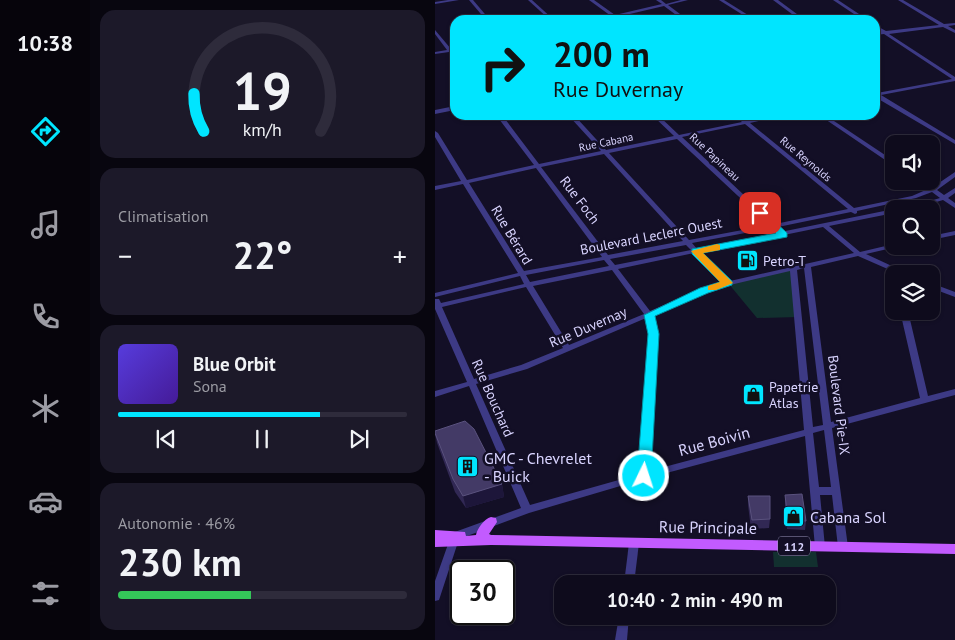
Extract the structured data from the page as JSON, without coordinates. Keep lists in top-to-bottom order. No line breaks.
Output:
{"streets":{"main road":["Rue Principale","112"],"street":["Rue Cabana","Rue Papineau","Rue Reynolds","Rue Foch","Rue Bérard","Boulevard Leclerc Ouest","Rue Duvernay","Rue Bouchard","Boulevard Pie-IX","Rue Boivin"]},"crossings":[["Rue Cabana","Rue Papineau"],["Rue Cabana","Rue Reynolds"],["Rue Cabana","Rue Foch"],["Rue Cabana","Rue Bérard"],["Rue Papineau","Boulevard Leclerc Ouest"],["Rue Reynolds","Boulevard Leclerc Ouest"],["Rue Foch","Boulevard Leclerc Ouest"],["Rue Foch","Rue Duvernay"],["Rue Foch","Rue Boivin"],["Rue Bérard","Boulevard Leclerc Ouest"],["Rue Bérard","Rue Duvernay"],["Boulevard Leclerc Ouest","Rue Bouchard"],["Rue Duvernay","Rue Bouchard"],["Rue Duvernay","Boulevard Pie-IX"],["Rue Bouchard","Rue Boivin"],["Boulevard Pie-IX","Rue Boivin"],["Boulevard Pie-IX","Rue Principale"],["Rue Boivin","Rue Principale"]],"places":{"fuel station":["Petro-T"],"shop":["Papetrie Atlas","Cabana Sol"],"building":["GMC - Chevrelet - Buick"]},"page":{"tabs":"10:38","turn":["200 m","Rue Duvernay"],"tile":["Climatisation",["Autonomie · 46%","230 km"]],"heat":["−","22°","+"],"song":["Blue Orbit","Sona"],"limit":"30","trip":"10:40 · 2 min · 490 m","gauge":["19","km/h"]}}
